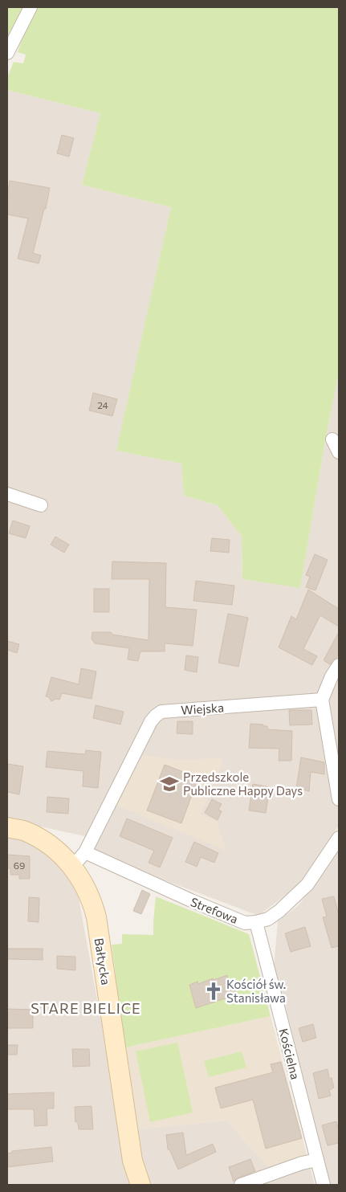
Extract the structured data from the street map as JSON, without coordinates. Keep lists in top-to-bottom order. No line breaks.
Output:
{"streets":{"street":["Wiejska","Strefowa","Bałtycka","Kościelna"]},"crossings":[["Wiejska","Strefowa"],["Wiejska","Bałtycka"],["Strefowa","Kościelna"]],"districts":["STARE BIELICE"],"places":{"school or university":["Przedszkole Publiczne Happy Days"],"church":["Kościół św. Stanisława"]},"house_numbers":["24","69"]}
